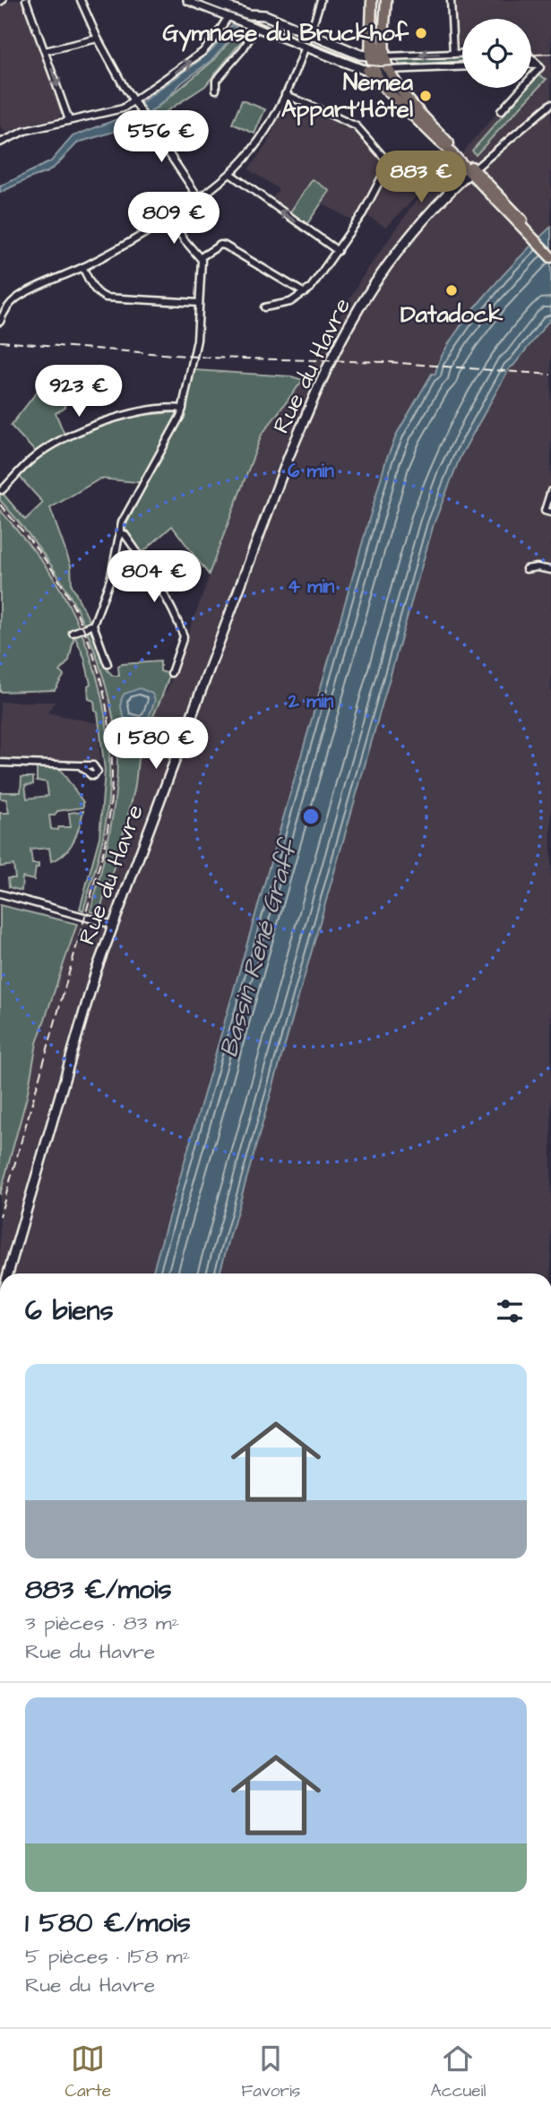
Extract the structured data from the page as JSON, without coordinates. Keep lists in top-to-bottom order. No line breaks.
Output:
{"streets":{"main road":["Rue du Havre"]},"water":["Bassin René Graff"],"places":["Gymnase du Bruckhof","Nemea Appart'Hôtel","Datadock"],"page":{"price":["556 €","883 €","809 €","923 €","804 €","1 580 €"],"heading":"6 biens","list":[{"name":"883 €/mois","note":"3 pièces · 83 m² · Rue du Havre"},{"name":"1 580 €/mois","note":"5 pièces · 158 m² · Rue du Havre"}],"tabs":["Carte","Favoris","Accueil"]},"rings":["6 min","4 min","2 min"]}
